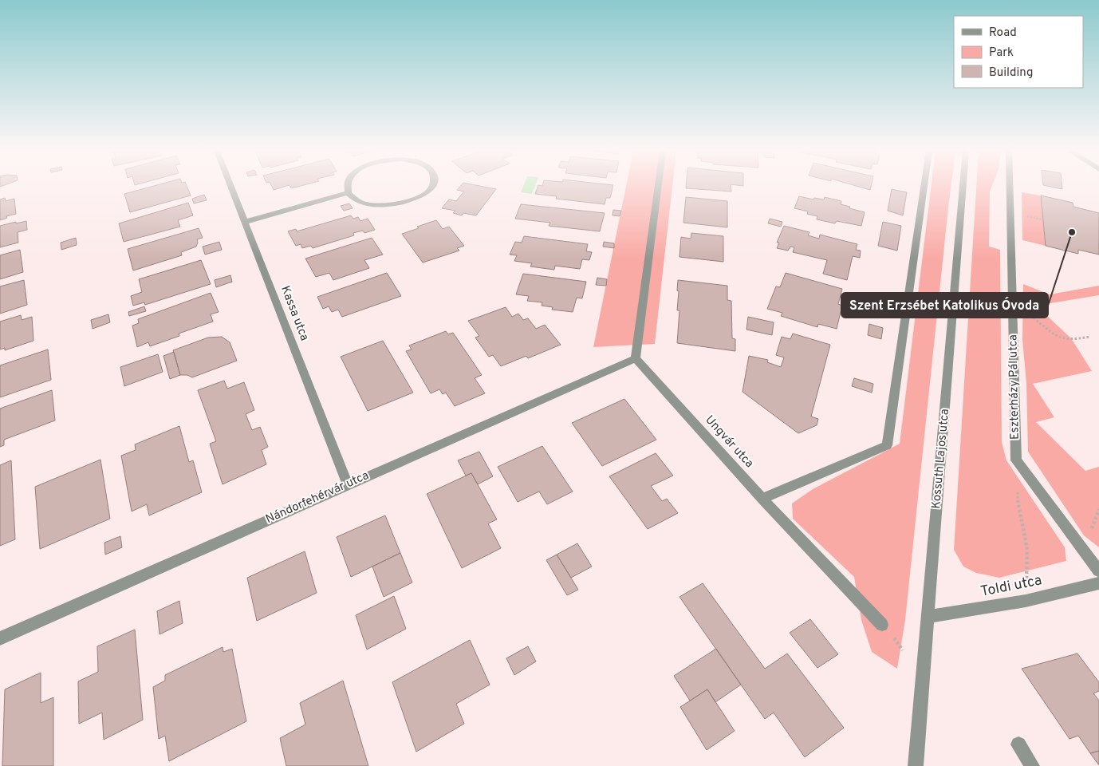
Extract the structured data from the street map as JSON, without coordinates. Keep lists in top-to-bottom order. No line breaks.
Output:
{"streets":{"street":["Kassa utca","Eszterházy Pál utca","Ungvár utca","Kossuth Lajos utca","Nándorfehérvár utca","Toldi utca"]},"crossings":[["Kassa utca","Nándorfehérvár utca"],["Ungvár utca","Nándorfehérvár utca"],["Kossuth Lajos utca","Toldi utca"]],"places":["Szent Erzsébet Katolikus Óvoda"],"legend":["Road","Park","Building"]}
